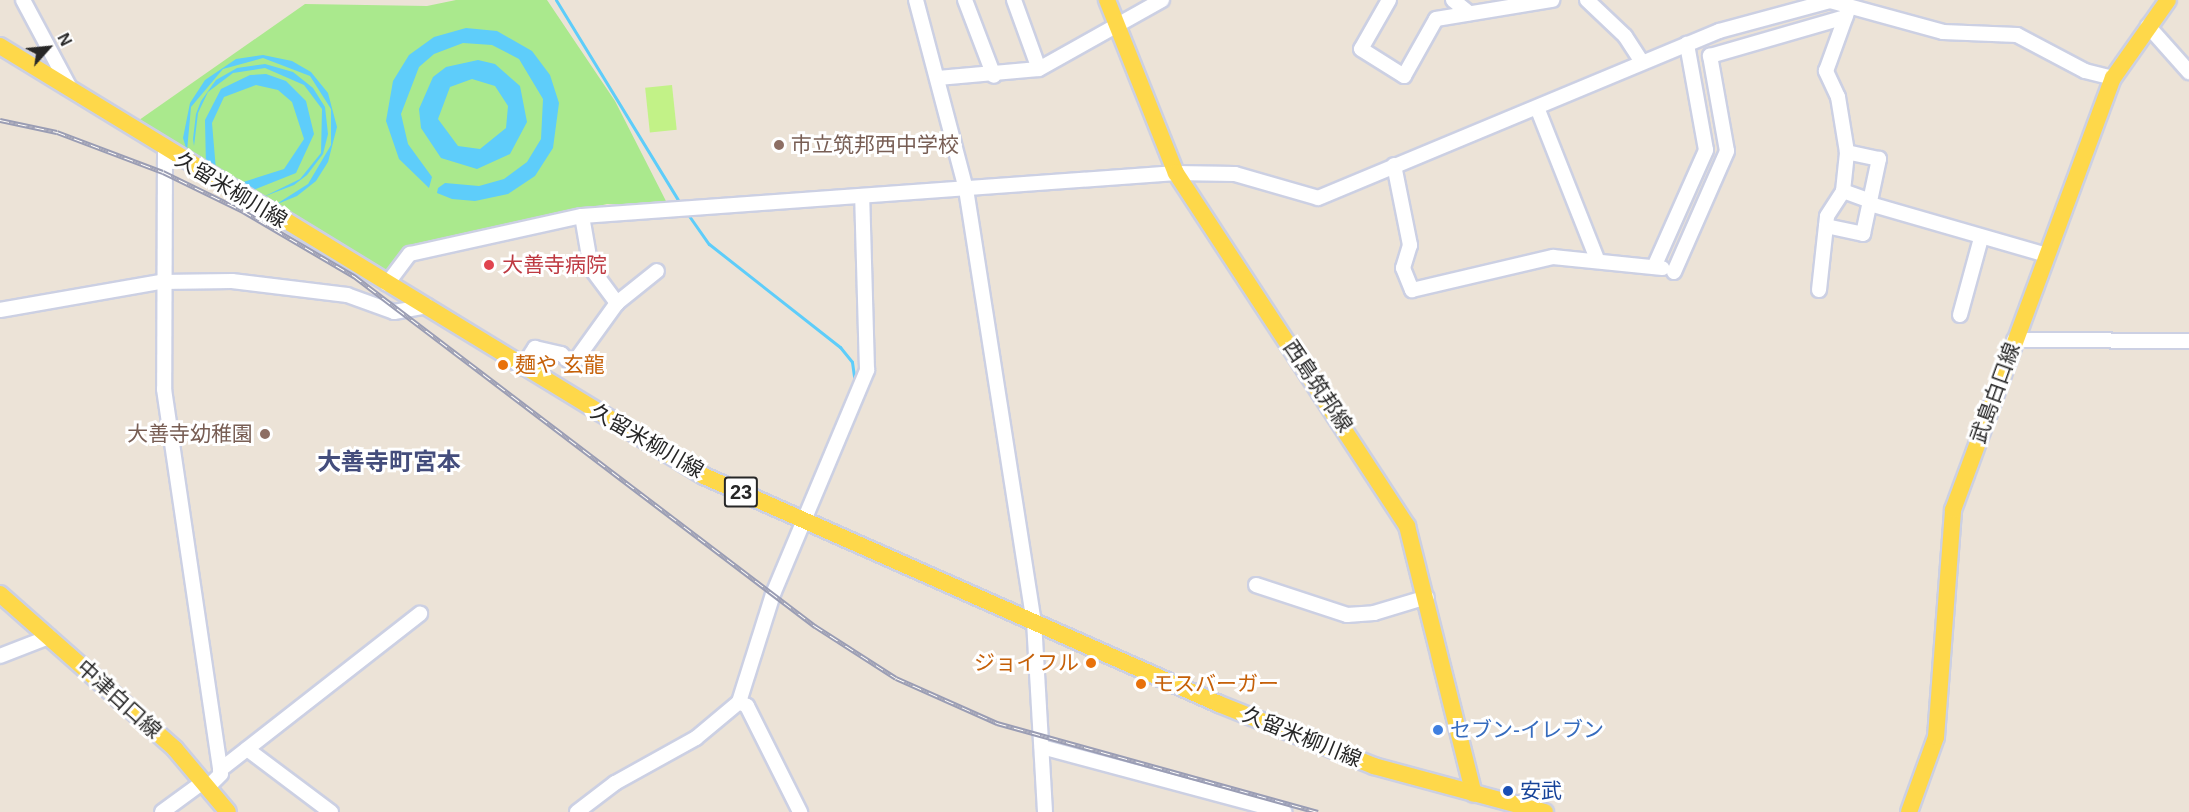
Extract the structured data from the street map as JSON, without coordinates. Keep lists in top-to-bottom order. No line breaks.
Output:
{"streets":{"main road":["久留米柳川線","西島筑邦線","武島白口線","23","中津白口線"]},"crossings":[["久留米柳川線","西島筑邦線"]],"districts":["大善寺町宮本"],"places":["市立筑邦西中学校","大善寺病院","麺や 玄龍","大善寺幼稚園","ジョイフル","モスバーガー","セブン-イレブン","安武"],"north":"top right"}
